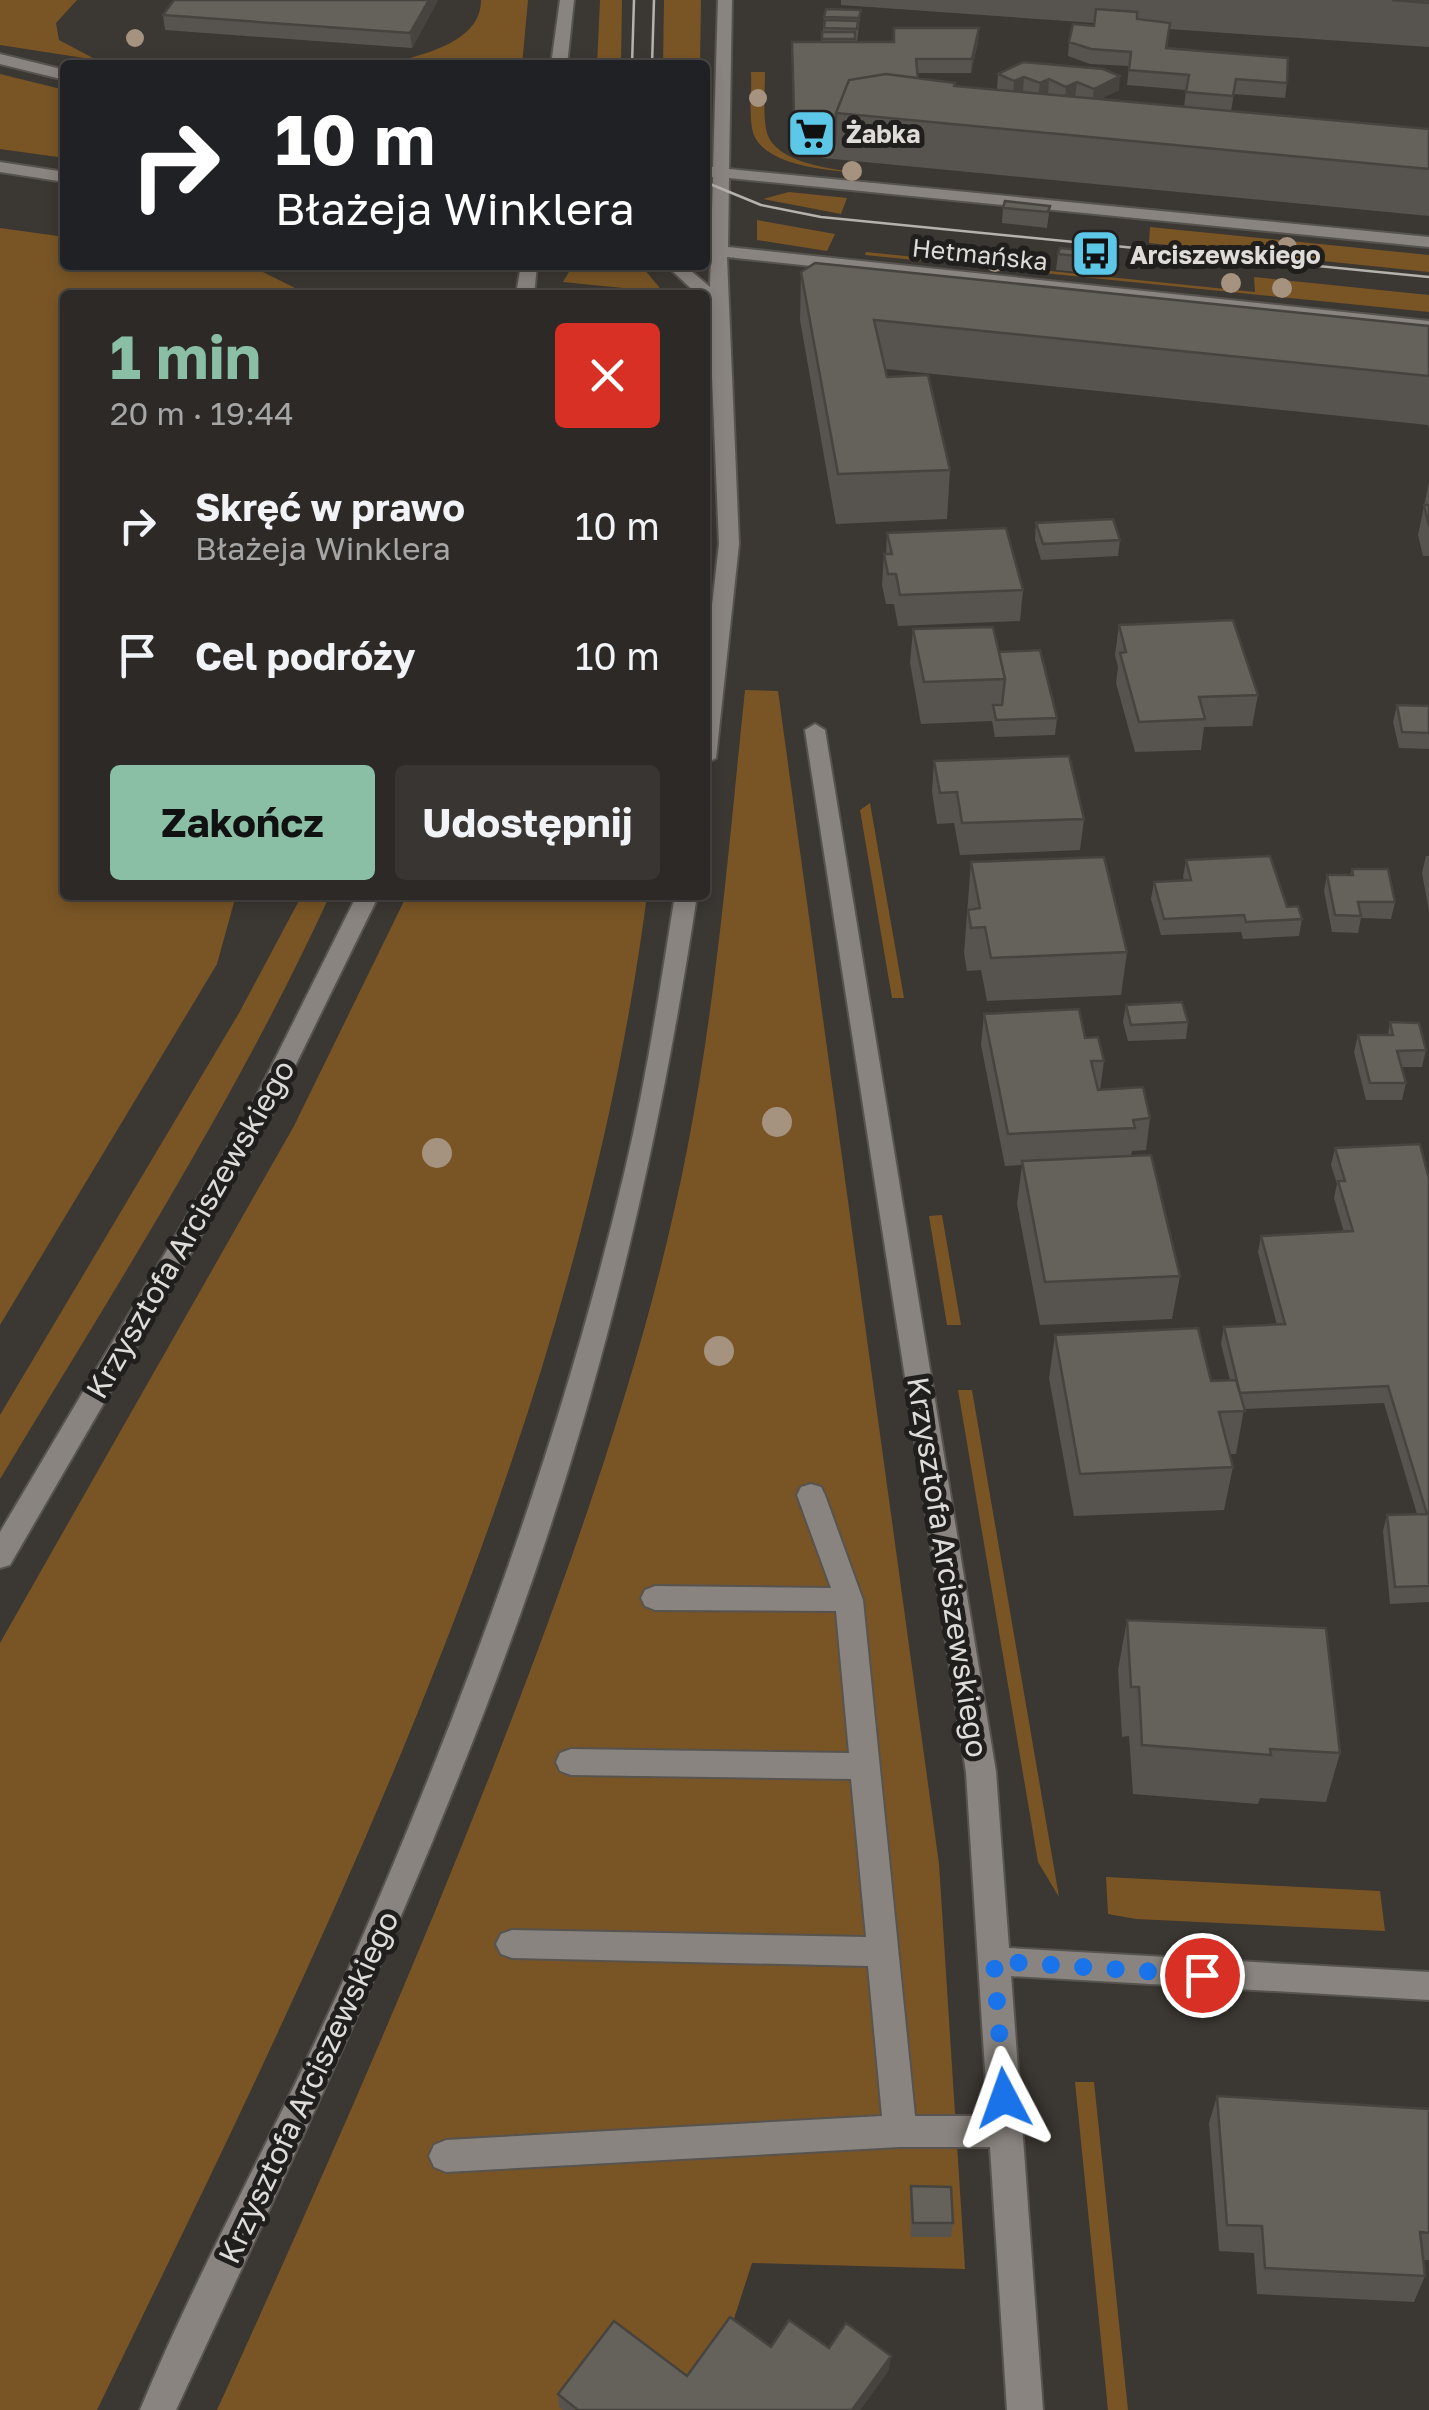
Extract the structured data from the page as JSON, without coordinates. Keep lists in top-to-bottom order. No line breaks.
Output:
{"streets":{"main road":["Hetmańska","Krzysztofa Arciszewskiego"]},"places":{"supermarket":["Żabka"],"bus stop":["Arciszewskiego"]},"page":{"turn":["10 m","Błażeja Winklera"],"heading":["1 min","20 m · 19:44"],"list":[{"name":"Skręć w prawo","note":"Błażeja Winklera","value":"10 m"},{"name":"Cel podróży","value":"10 m"}],"buttons":["Zakończ","Udostępnij"]}}
